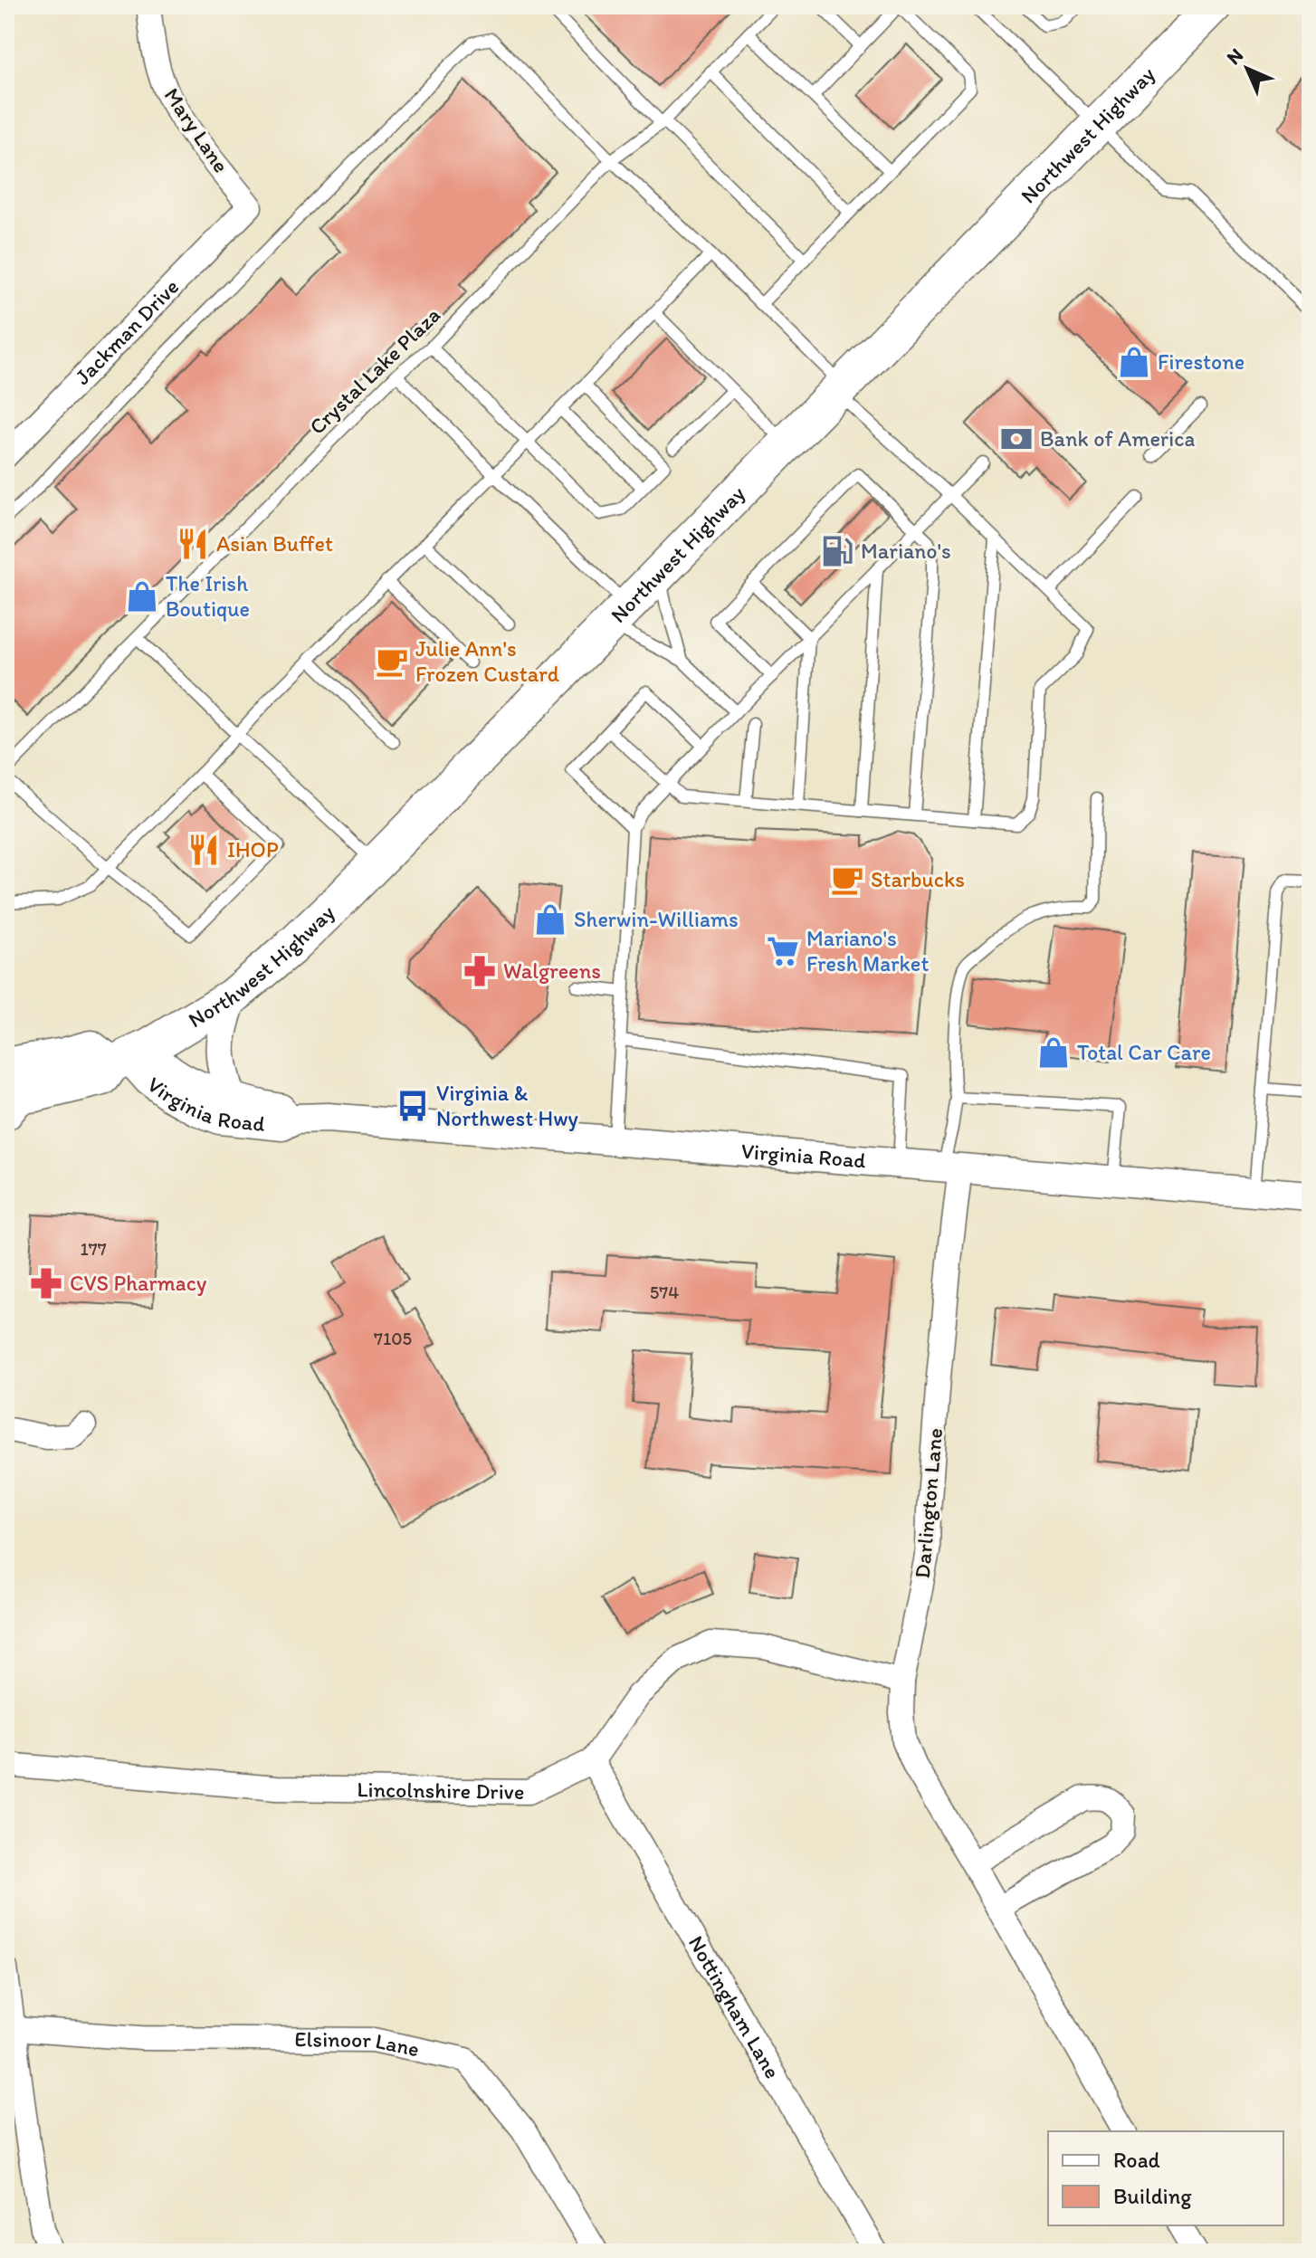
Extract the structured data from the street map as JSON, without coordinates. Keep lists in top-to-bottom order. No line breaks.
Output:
{"streets":{"main road":["Northwest Highway"],"street":["Mary Lane","Jackman Drive","Virginia Road","Darlington Lane","Lincolnshire Drive","Nottingham Lane","Elsinoor Lane"],"lane":["Crystal Lake Plaza"]},"crossings":[["Mary Lane","Jackman Drive"],["Northwest Highway","Virginia Road"],["Virginia Road","Darlington Lane"],["Darlington Lane","Lincolnshire Drive"],["Lincolnshire Drive","Nottingham Lane"]],"places":{"shop":["Firestone","The Irish Boutique","Sherwin-Williams","Total Car Care"],"bank":["Bank of America"],"restaurant":["Asian Buffet","IHOP"],"fuel station":["Mariano's"],"cafe":["Julie Ann's Frozen Custard","Starbucks"],"supermarket":["Mariano's Fresh Market"],"pharmacy":["Walgreens","CVS Pharmacy"],"bus stop":["Virginia & Northwest Hwy"]},"house_numbers":["177","574","7105"],"legend":["Road","Building"],"north":"top left"}
